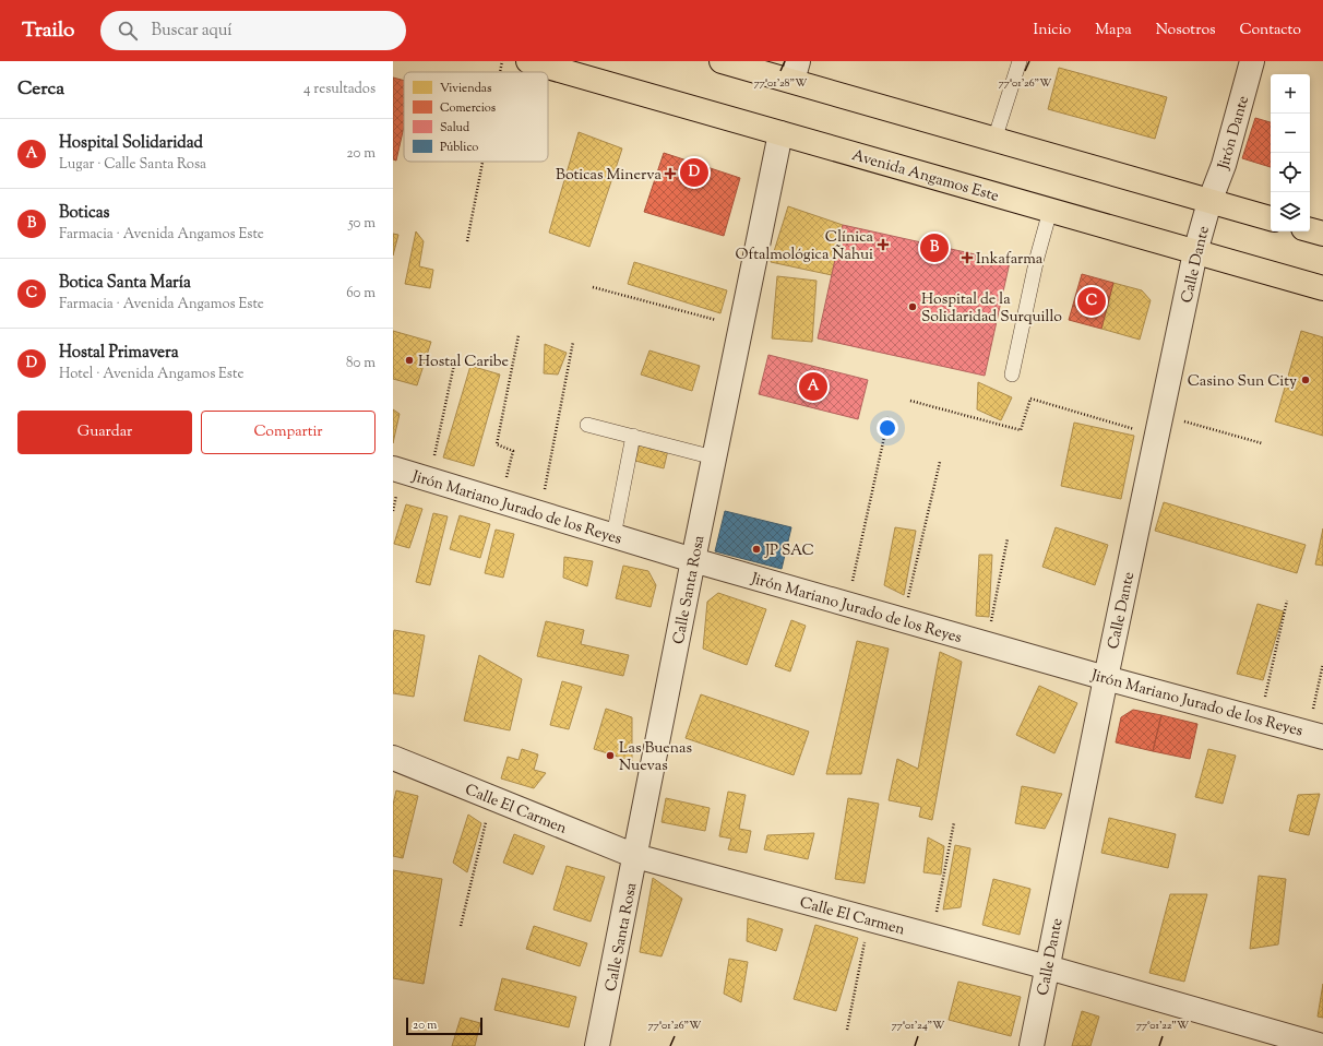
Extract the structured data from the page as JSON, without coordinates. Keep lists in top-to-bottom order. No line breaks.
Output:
{"streets":{"main road":["Avenida Angamos Este"],"street":["Jirón Dante","Calle Dante","Jirón Mariano Jurado de los Reyes","Calle Santa Rosa","Calle El Carmen"]},"crossings":[["Jirón Dante","Calle Dante"],["Avenida Angamos Este","Calle Dante"],["Avenida Angamos Este","Calle Santa Rosa"],["Calle Dante","Jirón Mariano Jurado de los Reyes"],["Calle Dante","Calle El Carmen"],["Jirón Mariano Jurado de los Reyes","Calle Santa Rosa"],["Calle Santa Rosa","Calle El Carmen"]],"places":{"health":["Boticas Minerva","Clínica Oftalmológica Ñahui","Inkafarma"],"other":["Hospital de la Solidaridad Surquillo","Hostal Caribe","Casino Sun City","JP SAC","Las Buenas Nuevas"]},"legend":["Viviendas","Comercios","Salud","Público"],"scale_bar":"20 m","page":{"header":"Trailo","search":"Buscar aquí","nav":["Inicio","Mapa","Nosotros","Contacto"],"heading":["Cerca","4 resultados"],"map_buttons":["+","−"],"list":[{"mark":"A","name":"Hospital Solidaridad","note":"Lugar · Calle Santa Rosa","value":"20 m"},{"mark":"B","name":"Boticas","note":"Farmacia · Avenida Angamos Este","value":"50 m"},{"mark":"C","name":"Botica Santa María","note":"Farmacia · Avenida Angamos Este","value":"60 m"},{"mark":"D","name":"Hostal Primavera","note":"Hotel · Avenida Angamos Este","value":"80 m"}],"pins":["D","B","C","A"],"buttons":["Guardar","Compartir"],"scale":"20 m"},"coordinates":["77°01'28\"W","77°01'26\"W","77°01'24\"W","77°01'22\"W"]}
